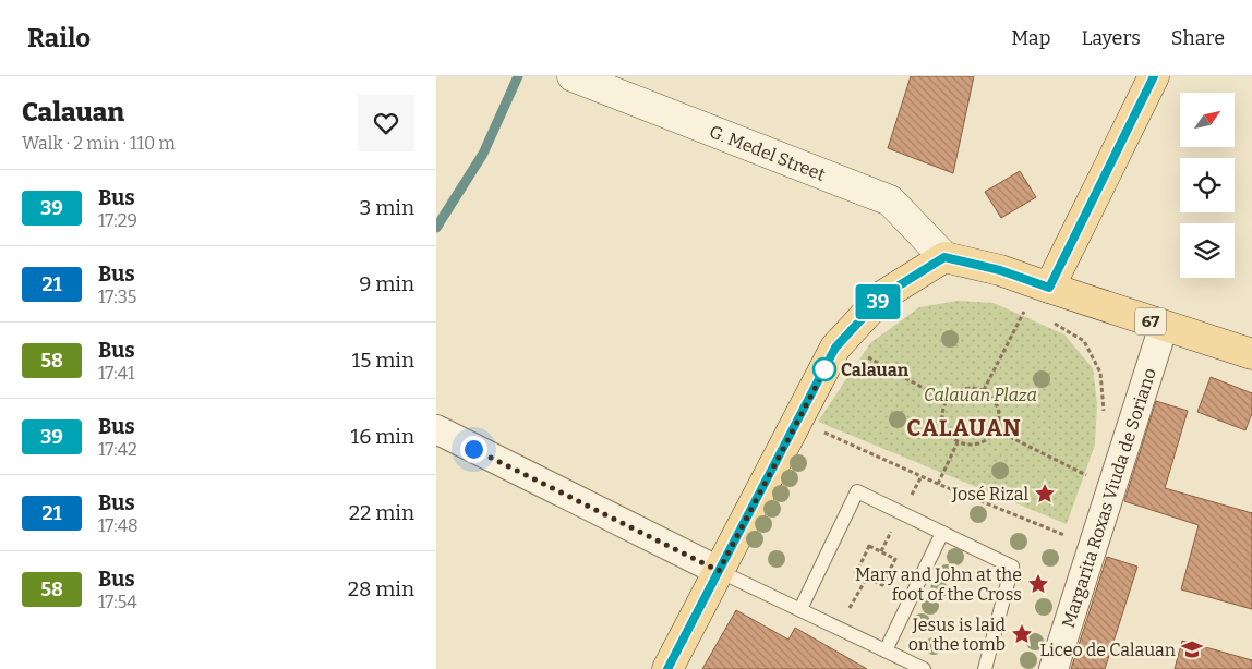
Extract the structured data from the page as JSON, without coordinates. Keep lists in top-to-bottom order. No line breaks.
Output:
{"streets":{"main road":["67"],"street":["G. Medel Street","Margarita Roxas Viuda de Soriano"]},"crossings":[["G. Medel Street","67"],["67","Margarita Roxas Viuda de Soriano"]],"districts":["CALAUAN"],"parks":["Calauan Plaza"],"places":{"other":["Calauan"],"place":["José Rizal","Mary and John at the foot of the Cross","Jesus is laid on the tomb"],"school or university":["Liceo de Calauan"]},"lines":["bus line 39"],"north":"top right","page":{"header":"Railo","nav":["Map","Layers","Share"],"heading":["Calauan","Walk · 2 min · 110 m"],"on_map":"39","list":[{"mark":"39","name":"Bus","note":"17:29","value":"3 min"},{"mark":"21","name":"Bus","note":"17:35","value":"9 min"},{"mark":"58","name":"Bus","note":"17:41","value":"15 min"},{"mark":"39","name":"Bus","note":"17:42","value":"16 min"},{"mark":"21","name":"Bus","note":"17:48","value":"22 min"},{"mark":"58","name":"Bus","note":"17:54","value":"28 min"}]}}
